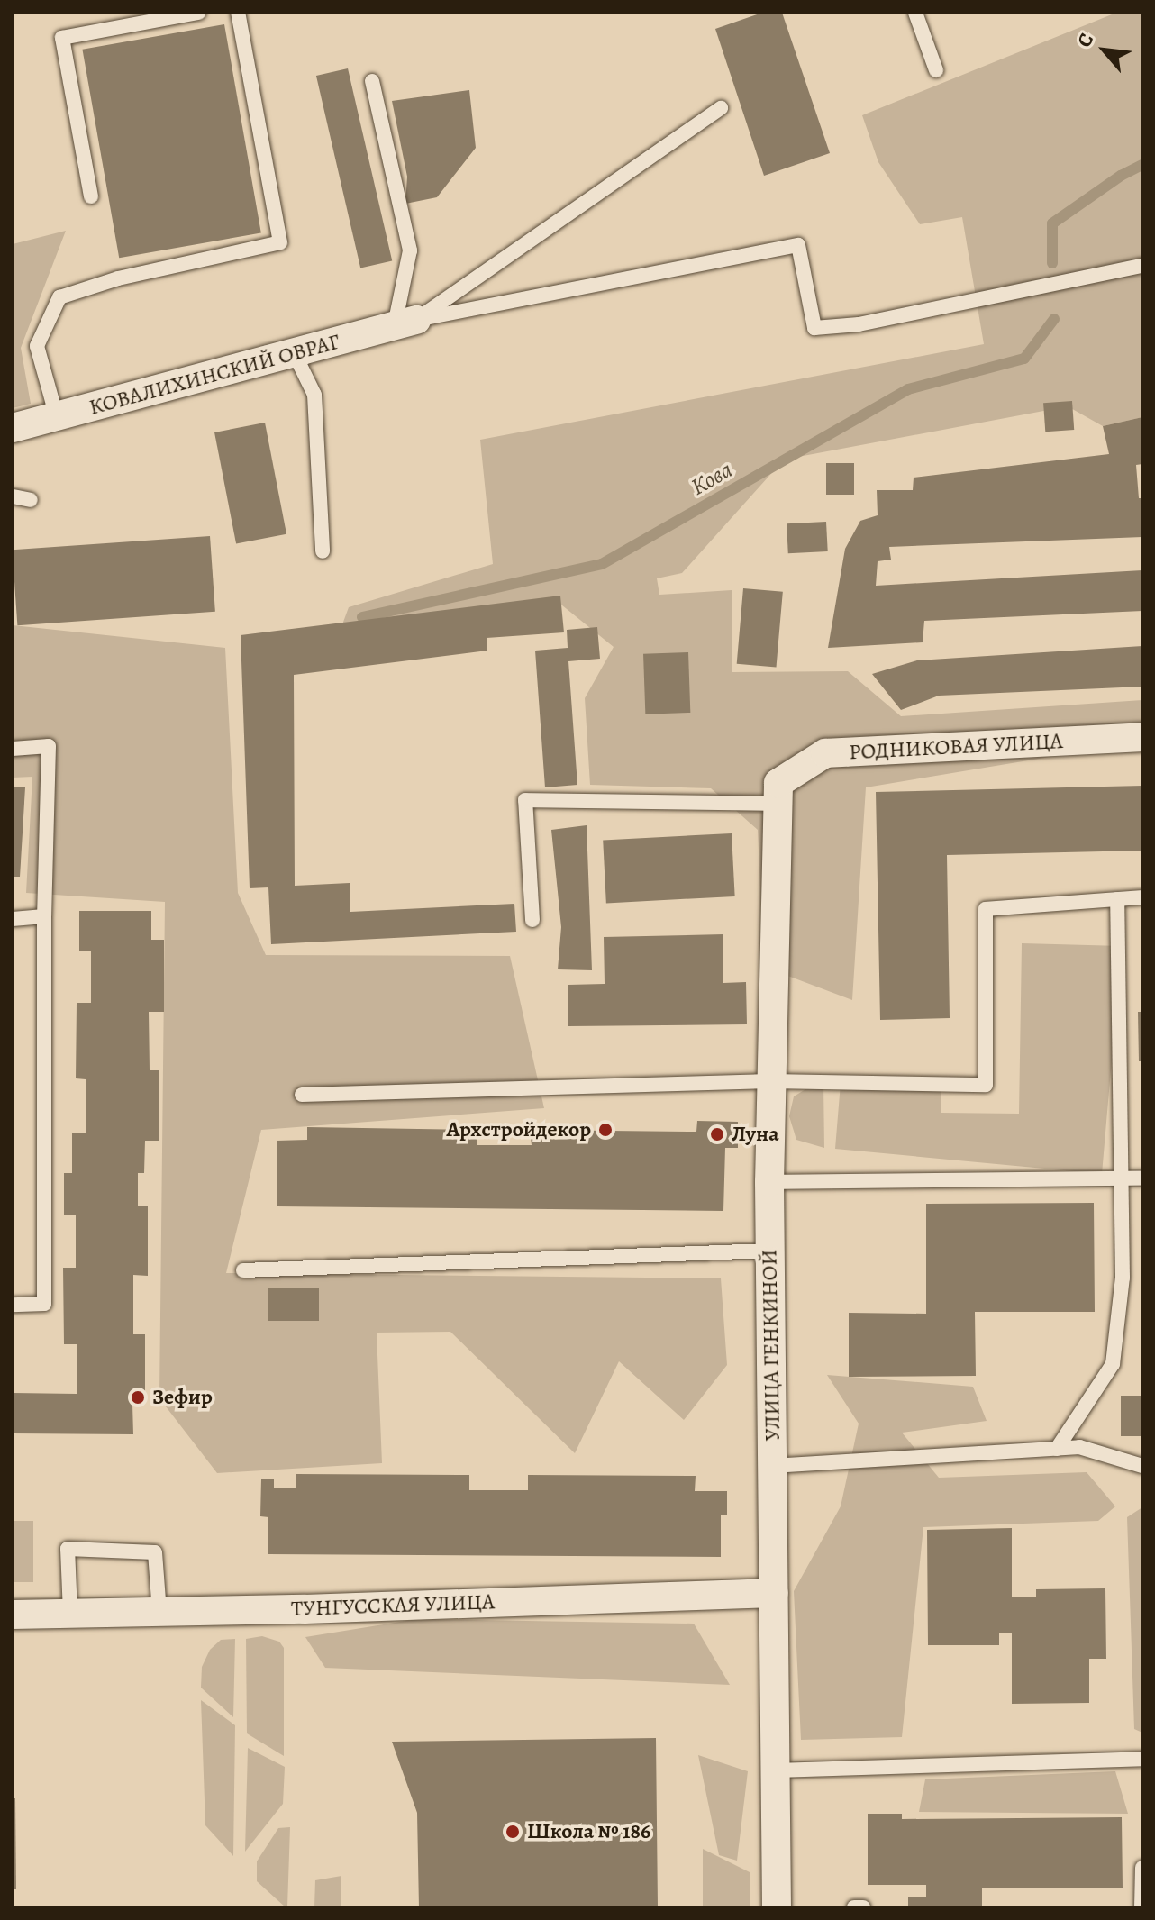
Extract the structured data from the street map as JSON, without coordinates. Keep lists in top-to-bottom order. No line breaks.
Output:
{"streets":{"street":["КОВАЛИХИНСКИЙ ОВРАГ","РОДНИКОВАЯ УЛИЦА","УЛИЦА ГЕНКИНОЙ","ТУНГУССКАЯ УЛИЦА"]},"crossings":[["РОДНИКОВАЯ УЛИЦА","УЛИЦА ГЕНКИНОЙ"],["УЛИЦА ГЕНКИНОЙ","ТУНГУССКАЯ УЛИЦА"]],"water":["Кова"],"places":["Архстройдекор","Луна","Зефир","Школа № 186"],"north":"top left"}
